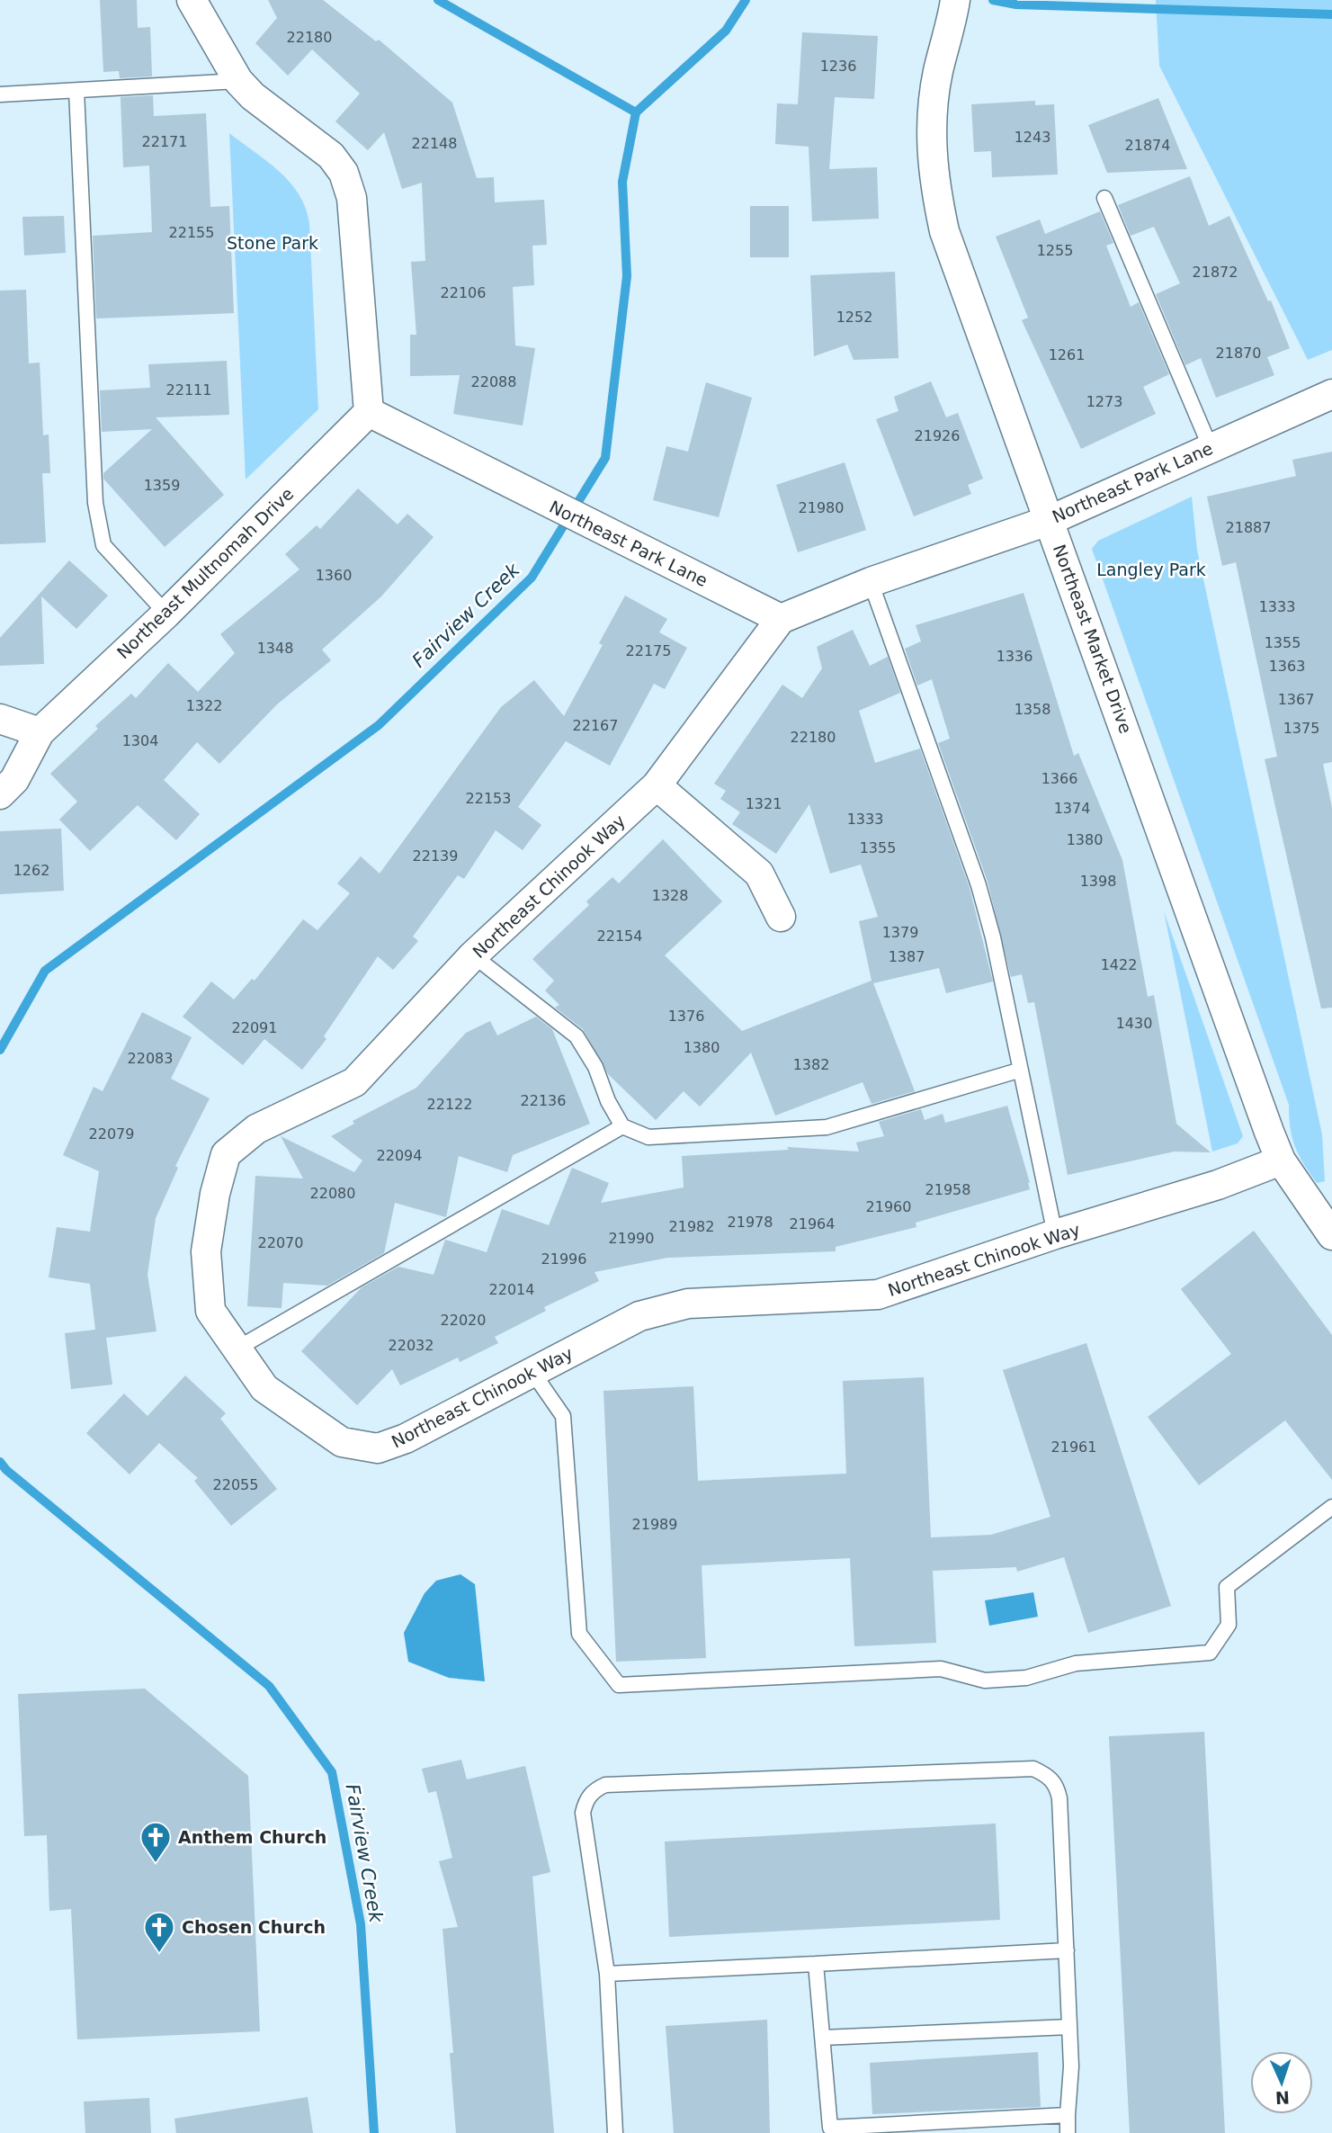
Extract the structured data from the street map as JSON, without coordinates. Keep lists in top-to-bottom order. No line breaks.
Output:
{"streets":{"street":["Northeast Park Lane","Northeast Multnomah Drive","Northeast Market Drive","Northeast Chinook Way"]},"crossings":[["Northeast Park Lane","Northeast Multnomah Drive"],["Northeast Park Lane","Northeast Market Drive"],["Northeast Park Lane","Northeast Chinook Way"],["Northeast Market Drive","Northeast Chinook Way"]],"water":["Fairview Creek"],"parks":["Stone Park","Langley Park"],"places":{"church":["Anthem Church","Chosen Church"]},"house_numbers":["22180","1236","1243","22171","22148","21874","22155","1255","21872","22106","1252","21870","1261","22088","22111","1273","21926","1359","21980","21887","1360","1333","1355","1348","22175","1336","1363","1367","1322","1358","22167","1375","22180","1304","1366","22153","1321","1374","1333","1380","1355","22139","1262","1398","1328","1379","22154","1387","1422","1376","1430","22091","1380","22083","1382","22136","22122","22079","22094","21958","22080","21960","21978","21964","21982","21990","22070","21996","22014","22020","22032","21961","22055","21989"],"north":"bottom"}
